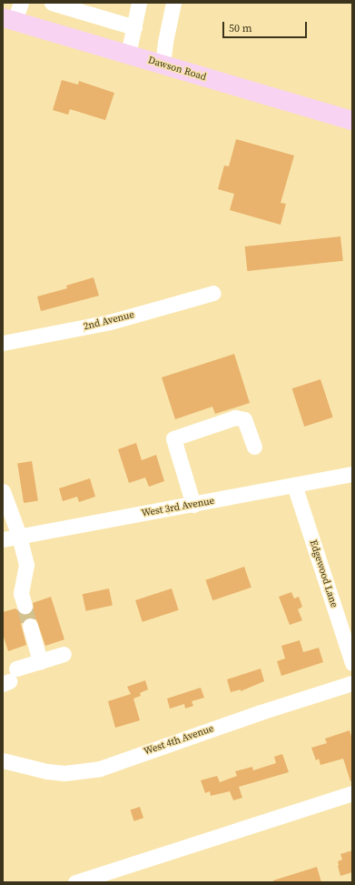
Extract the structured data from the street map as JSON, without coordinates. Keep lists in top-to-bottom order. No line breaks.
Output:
{"streets":{"main road":["Dawson Road"],"street":["2nd Avenue","West 3rd Avenue","Edgewood Lane","West 4th Avenue"]},"crossings":[["West 3rd Avenue","Edgewood Lane"]],"scale_bar":"50 m"}
